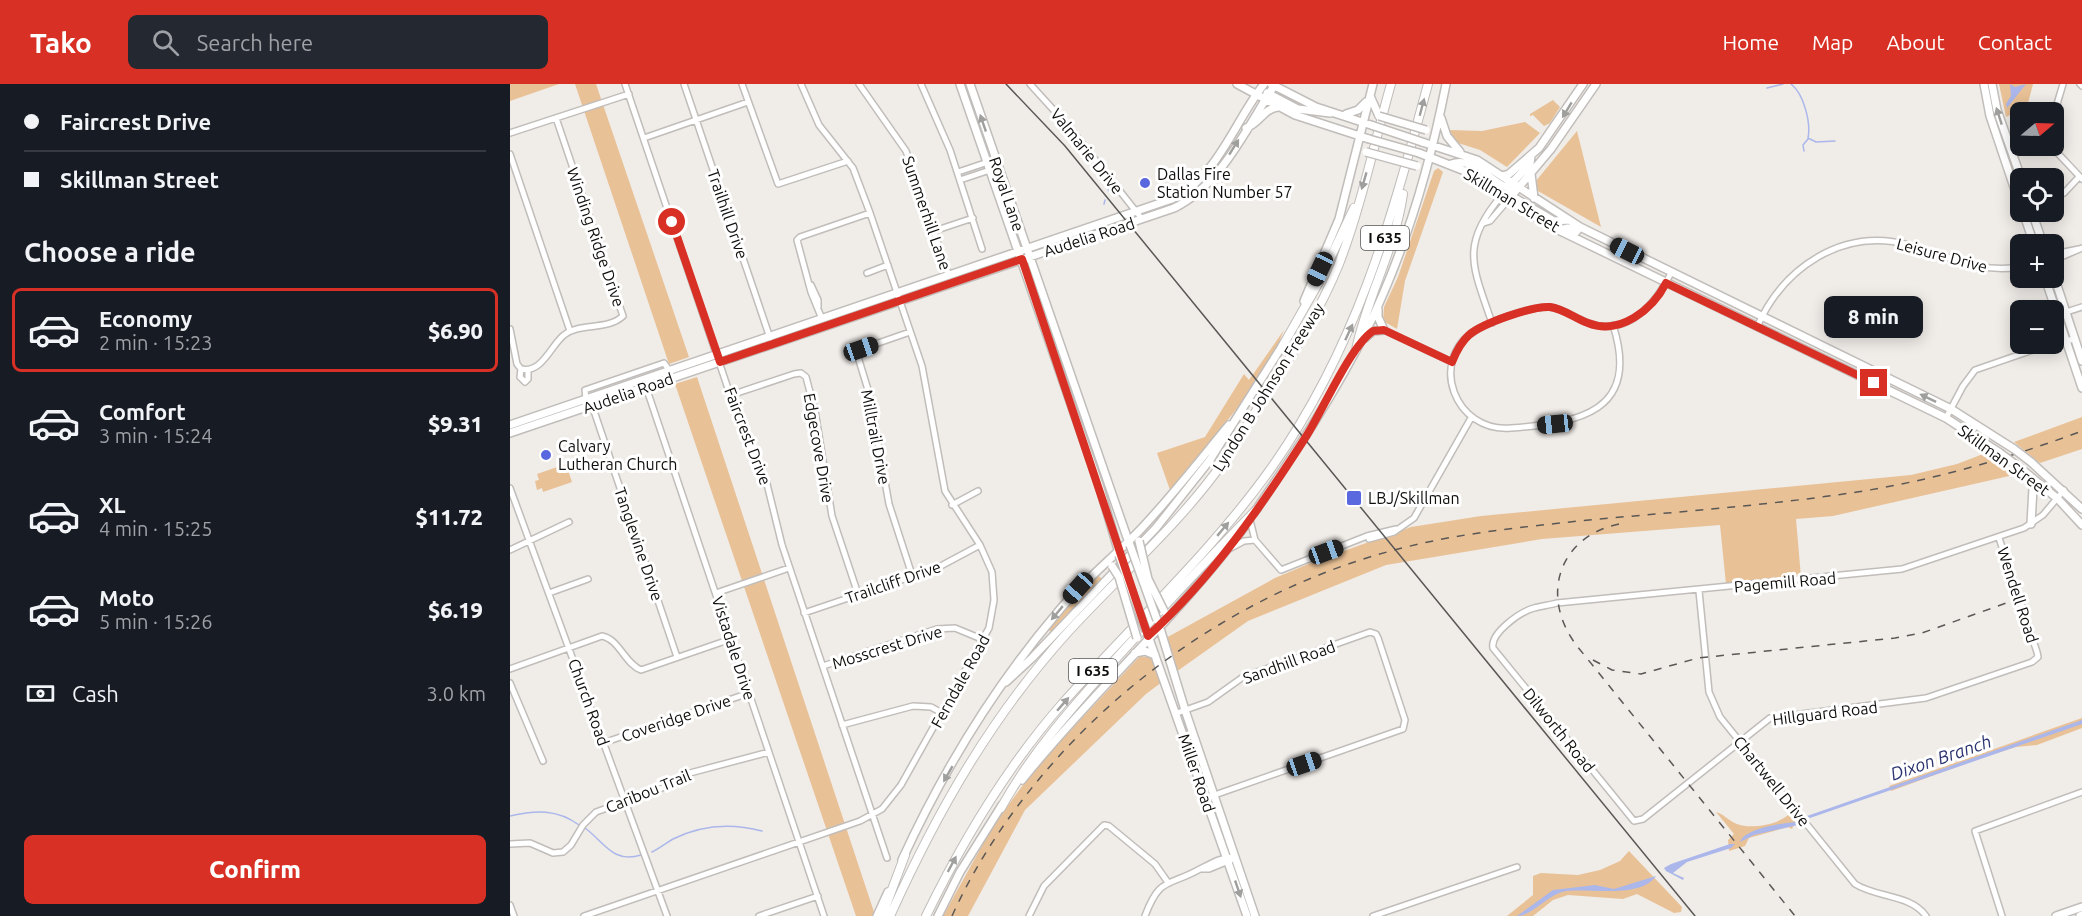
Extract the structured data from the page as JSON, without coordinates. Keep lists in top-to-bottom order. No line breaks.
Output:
{"streets":{"highway":["I 635","Lyndon B Johnson Freeway"],"main road":["Royal Lane","Skillman Street","Audelia Road","Miller Road"],"street":["Valmarie Drive","Summerhill Lane","Trailhill Drive","Winding Ridge Drive","Leisure Drive","Faircrest Drive","Milltrail Drive","Edgecove Drive","Tanglevine Drive","Trailcliff Drive","Pagemill Road","Wendell Road","Mosscrest Drive","Vistadale Drive","Sandhill Road","Ferndale Road","Church Road","Hillguard Road","Coveridge Drive","Dilworth Road","Chartwell Drive","Caribou Trail"]},"crossings":[["Valmarie Drive","Audelia Road"],["Royal Lane","Audelia Road"],["Royal Lane","Miller Road"],["Skillman Street","Audelia Road"],["Skillman Street","Leisure Drive"],["Skillman Street","Pagemill Road"],["Summerhill Lane","Audelia Road"],["Trailhill Drive","Audelia Road"],["Audelia Road","Faircrest Drive"],["Audelia Road","Tanglevine Drive"],["Audelia Road","Vistadale Drive"],["Audelia Road","Ferndale Road"],["Faircrest Drive","Edgecove Drive"],["Faircrest Drive","Trailcliff Drive"],["Faircrest Drive","Mosscrest Drive"],["Faircrest Drive","Ferndale Road"],["Milltrail Drive","Trailcliff Drive"],["Milltrail Drive","Ferndale Road"],["Edgecove Drive","Trailcliff Drive"],["Trailcliff Drive","Ferndale Road"],["Pagemill Road","Wendell Road"],["Pagemill Road","Dilworth Road"],["Pagemill Road","Chartwell Drive"],["Wendell Road","Hillguard Road"],["Mosscrest Drive","Ferndale Road"],["Vistadale Drive","Ferndale Road"],["Vistadale Drive","Coveridge Drive"],["Vistadale Drive","Caribou Trail"],["Sandhill Road","Miller Road"],["Ferndale Road","Church Road"],["Church Road","Coveridge Drive"],["Church Road","Caribou Trail"],["Hillguard Road","Dilworth Road"],["Hillguard Road","Chartwell Drive"]],"water":["Dixon Branch"],"places":{"other":["Dallas Fire Station Number 57","Calvary Lutheran Church"],"transit":["LBJ/Skillman"]},"north":"right","page":{"header":"Tako","search":"Search here","nav":["Home","Map","About","Contact"],"banner":["Faircrest Drive","Skillman Street"],"map_buttons":["+","−"],"heading":"Choose a ride","list":[{"name":"Economy","note":"2 min · 15:23","value":"$6.90"},{"name":"Comfort","note":"3 min · 15:24","value":"$9.31"},{"name":"XL","note":"4 min · 15:25","value":"$11.72"},{"name":"Moto","note":"5 min · 15:26","value":"$6.19"}],"bubble":"8 min","pay":["Cash","3.0 km"],"buttons":"Confirm"}}
